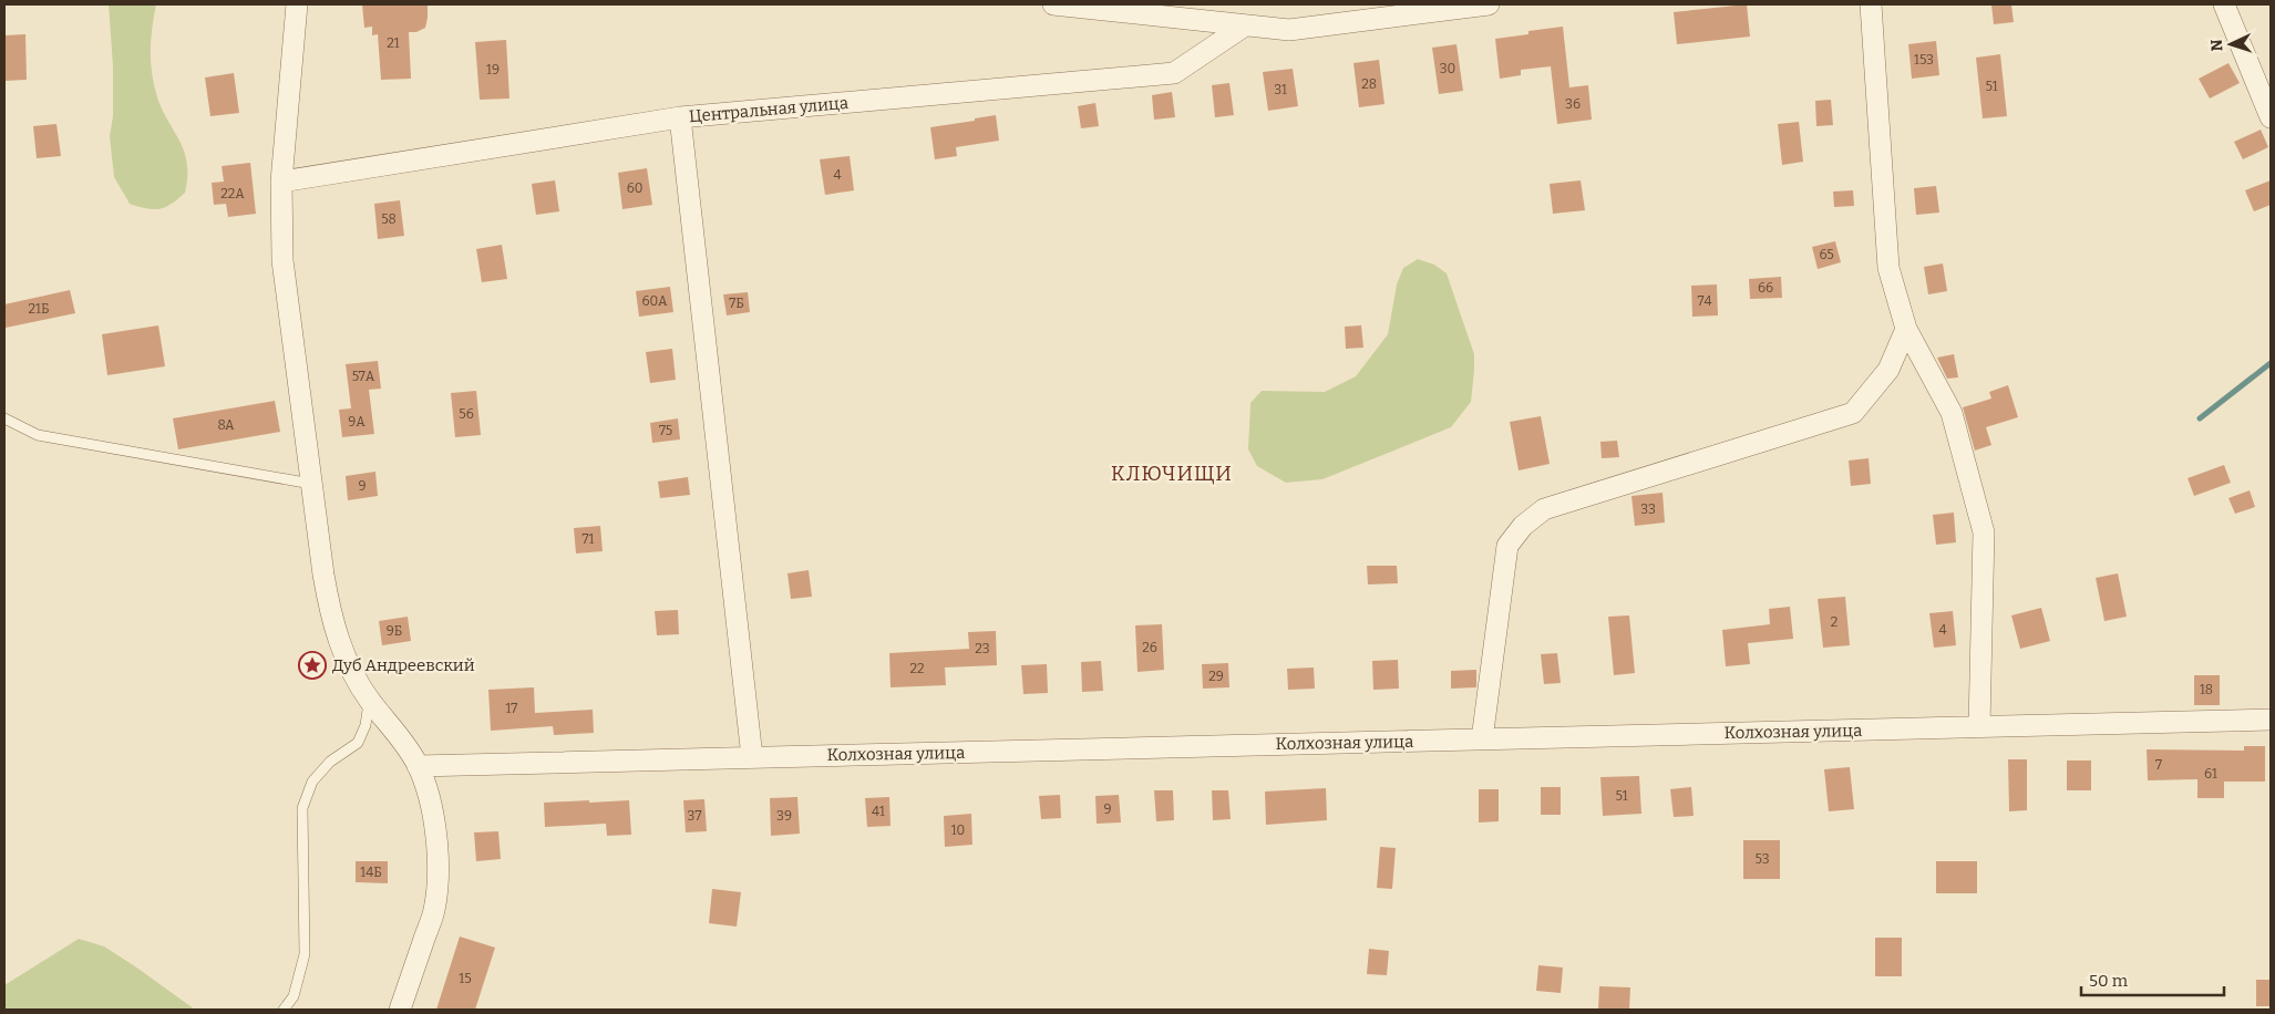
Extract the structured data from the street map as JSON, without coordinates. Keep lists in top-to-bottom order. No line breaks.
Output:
{"streets":{"street":["Центральная улица","Колхозная улица"]},"districts":["КЛЮЧИЩИ"],"places":{"place":["Дуб Андреевский"]},"house_numbers":["21","153","30","19","28","51","31","36","4","60","22А","58","65","66","60А","74","7Б","21Б","57А","56","9А","8А","75","9","33","71","2","4","9Б","26","23","22","29","18","17","7","61","51","9","41","37","39","10","53","14Б","15"],"scale_bar":"50 m","north":"left"}
